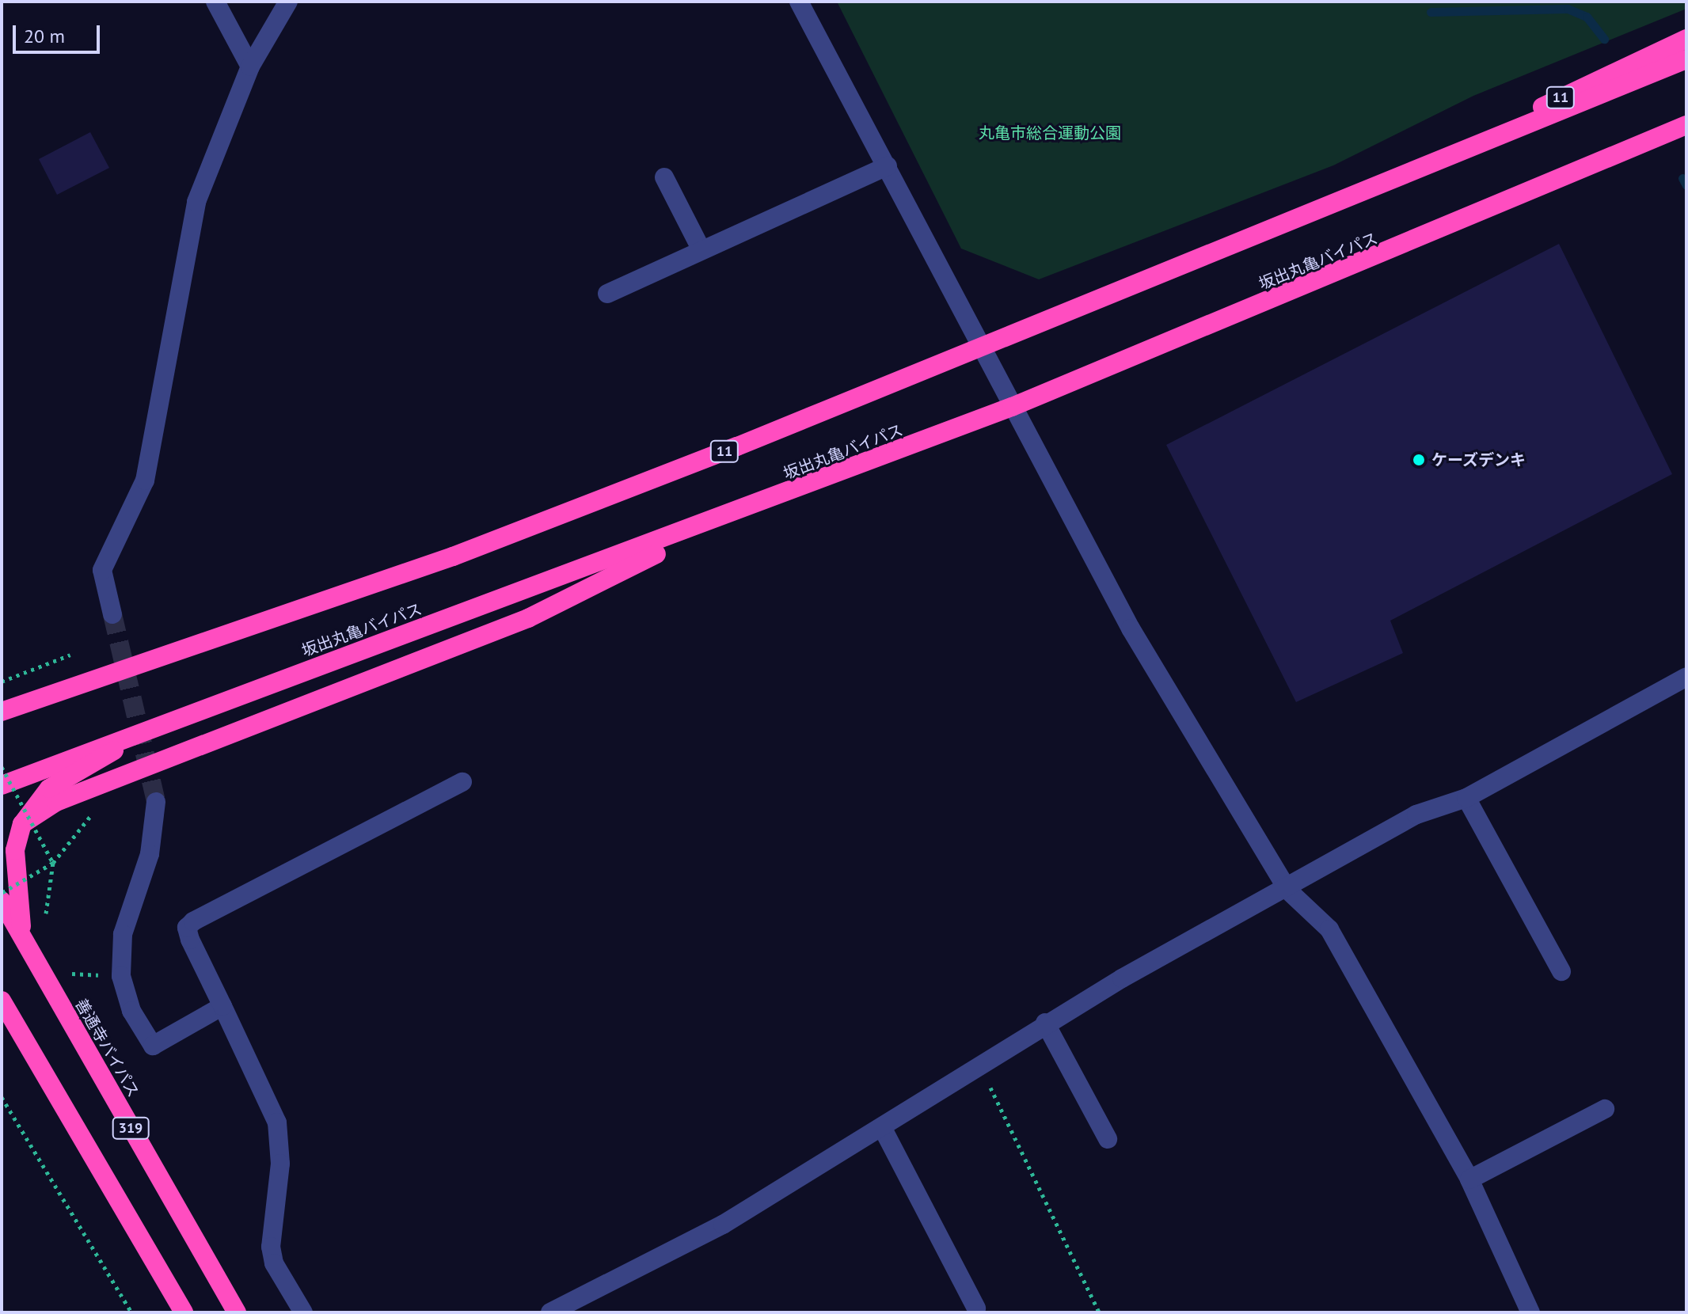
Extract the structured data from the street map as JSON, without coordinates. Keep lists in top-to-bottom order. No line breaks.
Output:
{"streets":{"highway":["11","坂出丸亀バイパス","善通寺バイパス","319"]},"parks":["丸亀市総合運動公園"],"places":["ケーズデンキ"],"scale_bar":"20 m"}
